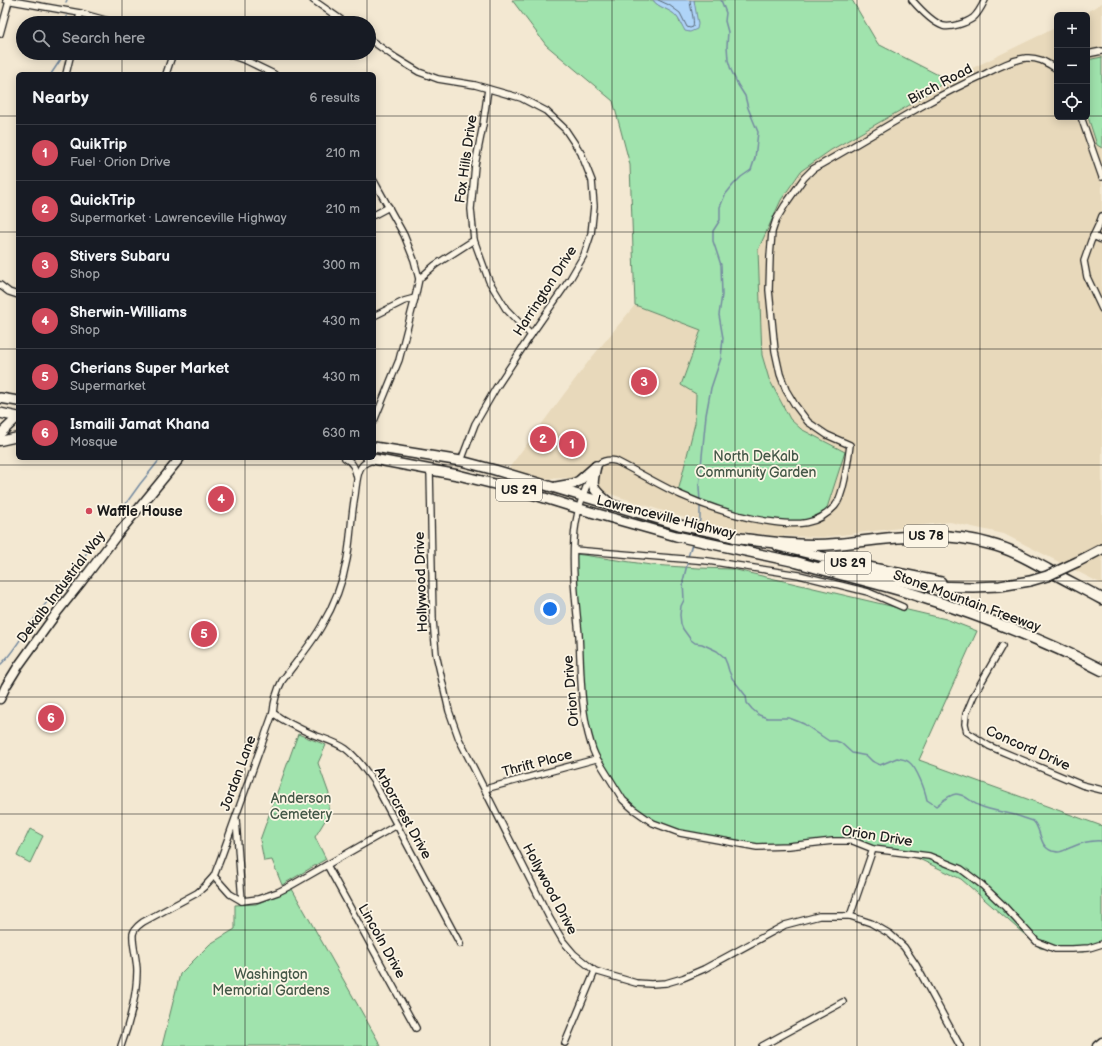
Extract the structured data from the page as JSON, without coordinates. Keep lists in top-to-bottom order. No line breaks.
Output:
{"streets":{"highway":["US 78","Stone Mountain Freeway"],"main road":["US 29","Lawrenceville Highway","Dekalb Industrial Way"],"street":["Birch Road","Fox Hills Drive","Harrington Drive","Hollywood Drive","Orion Drive","Concord Drive","Thrift Place","Jordan Lane","Arborcrest Drive","Lincoln Drive"]},"crossings":[["Birch Road","Orion Drive"],["Fox Hills Drive","Harrington Drive"],["Harrington Drive","Lawrenceville Highway"],["Lawrenceville Highway","US 78"],["Lawrenceville Highway","Hollywood Drive"],["Lawrenceville Highway","Stone Mountain Freeway"],["Lawrenceville Highway","Orion Drive"],["Hollywood Drive","Thrift Place"],["Orion Drive","Thrift Place"],["Jordan Lane","Arborcrest Drive"]],"parks":["North DeKalb Community Garden","Anderson Cemetery","Washington Memorial Gardens"],"places":["Waffle House"],"page":{"map_buttons":["+","−"],"search":"Search here","heading":["Nearby","6 results"],"list":[{"mark":"1","name":"QuikTrip","note":"Fuel · Orion Drive","value":"210 m"},{"mark":"2","name":"QuickTrip","note":"Supermarket · Lawrenceville Highway","value":"210 m"},{"mark":"3","name":"Stivers Subaru","note":"Shop","value":"300 m"},{"mark":"4","name":"Sherwin-Williams","note":"Shop","value":"430 m"},{"mark":"5","name":"Cherians Super Market","note":"Supermarket","value":"430 m"},{"mark":"6","name":"Ismaili Jamat Khana","note":"Mosque","value":"630 m"}],"pins":["3","2","1","4","5","6"]}}
